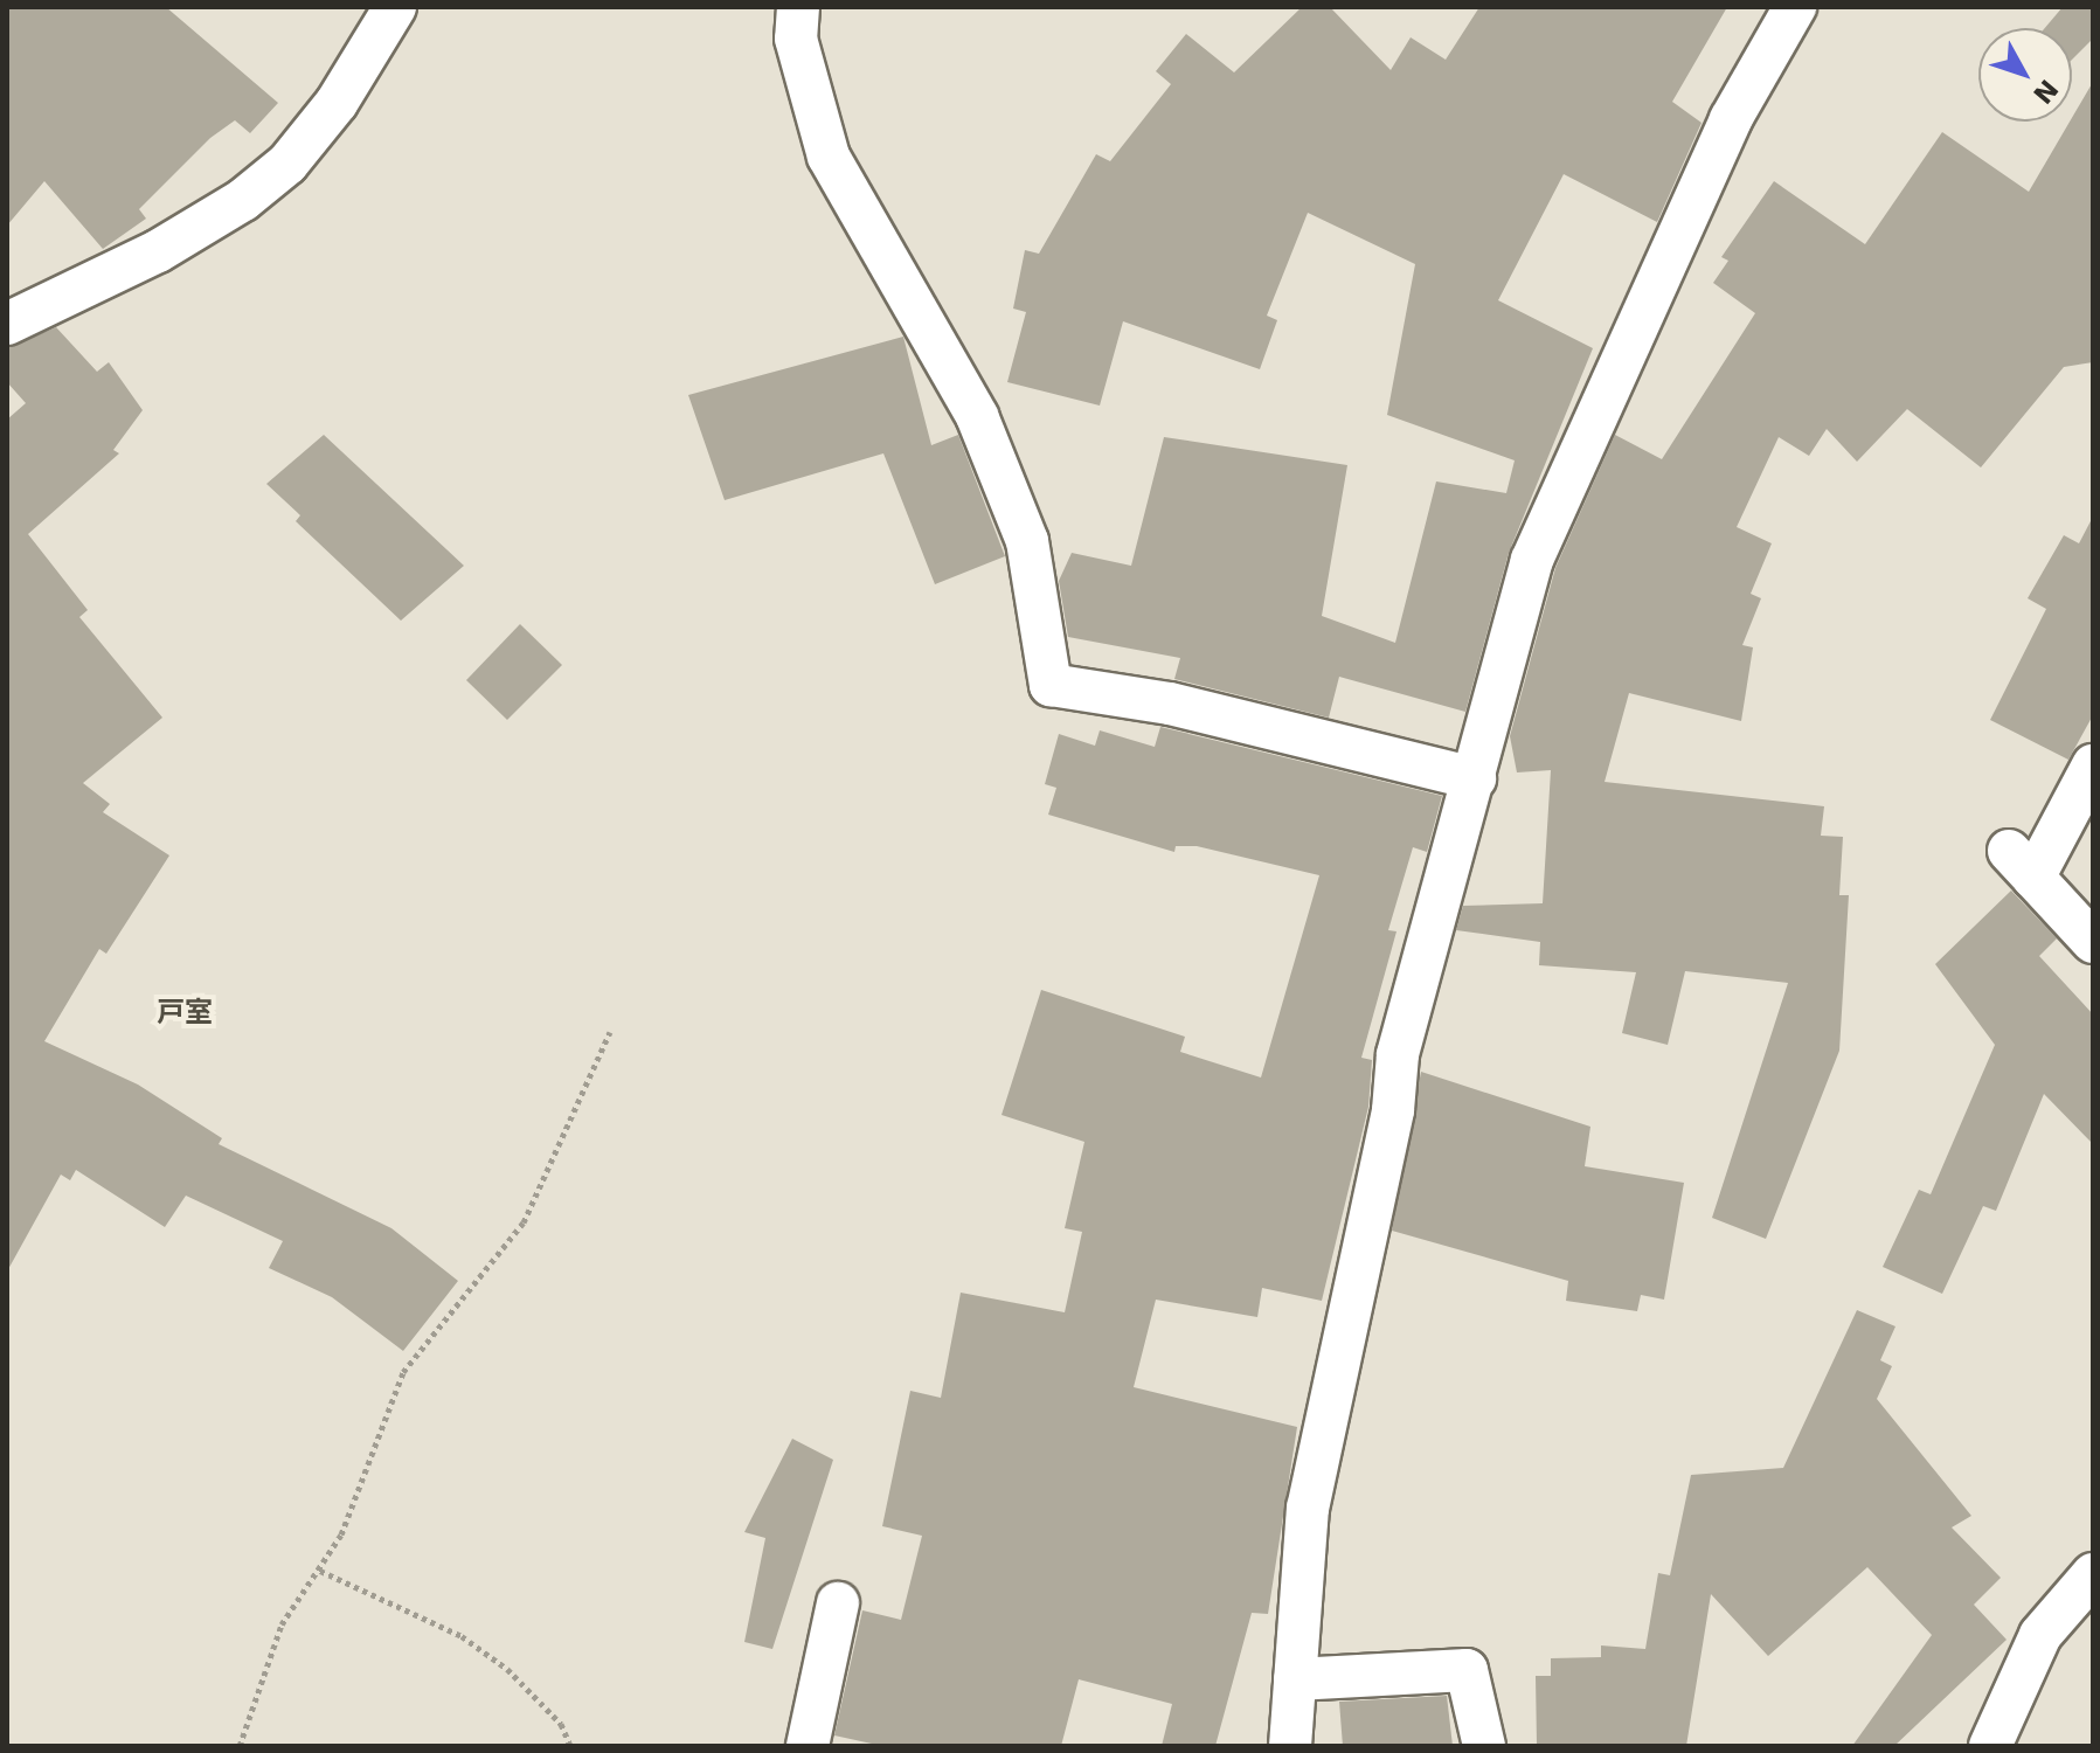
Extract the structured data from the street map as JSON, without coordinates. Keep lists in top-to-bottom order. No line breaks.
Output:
{"districts":["戸室"],"north":"bottom right"}
